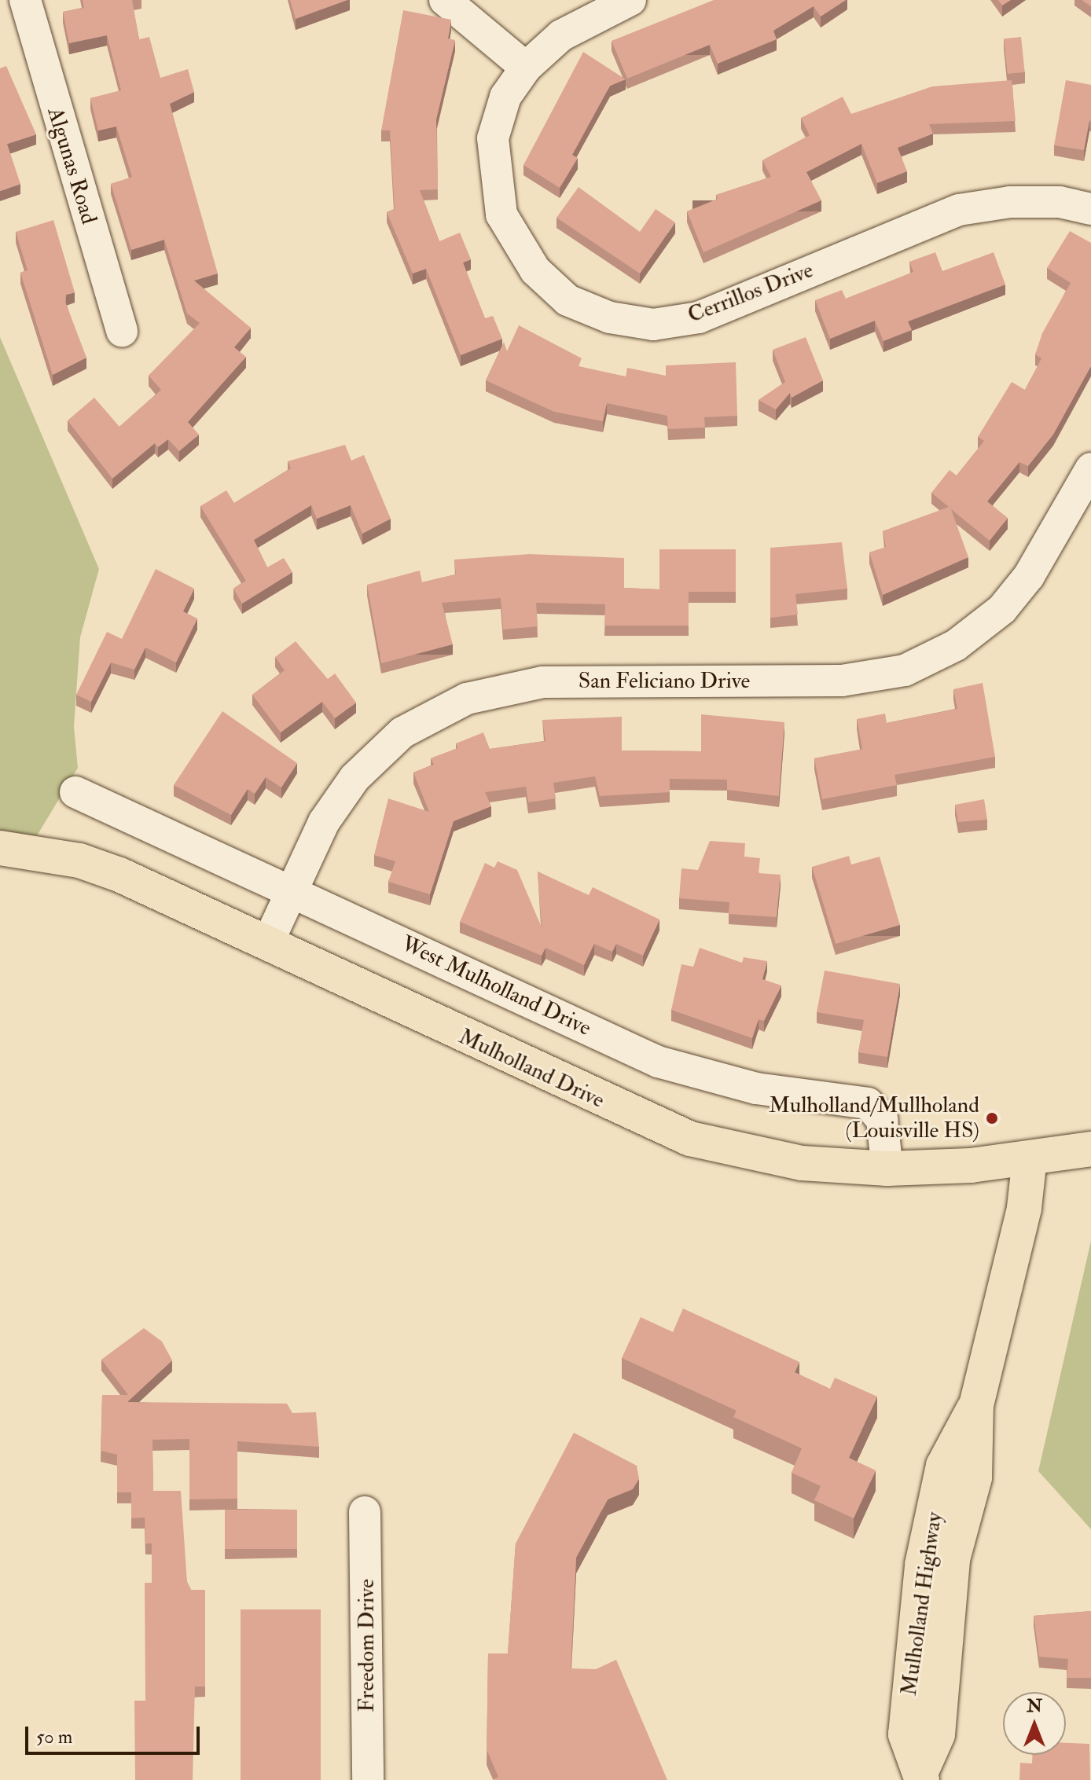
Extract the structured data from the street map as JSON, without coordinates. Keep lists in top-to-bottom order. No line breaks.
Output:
{"streets":{"main road":["Mulholland Drive","Mulholland Highway"],"street":["Algunas Road","Cerrillos Drive","San Feliciano Drive","West Mulholland Drive","Freedom Drive"]},"crossings":[["San Feliciano Drive","West Mulholland Drive"],["San Feliciano Drive","Mulholland Drive"],["West Mulholland Drive","Mulholland Drive"],["Mulholland Drive","Mulholland Highway"]],"places":["Mulholland/Mullholand (Louisville HS)"],"scale_bar":"50 m","north":"top"}
